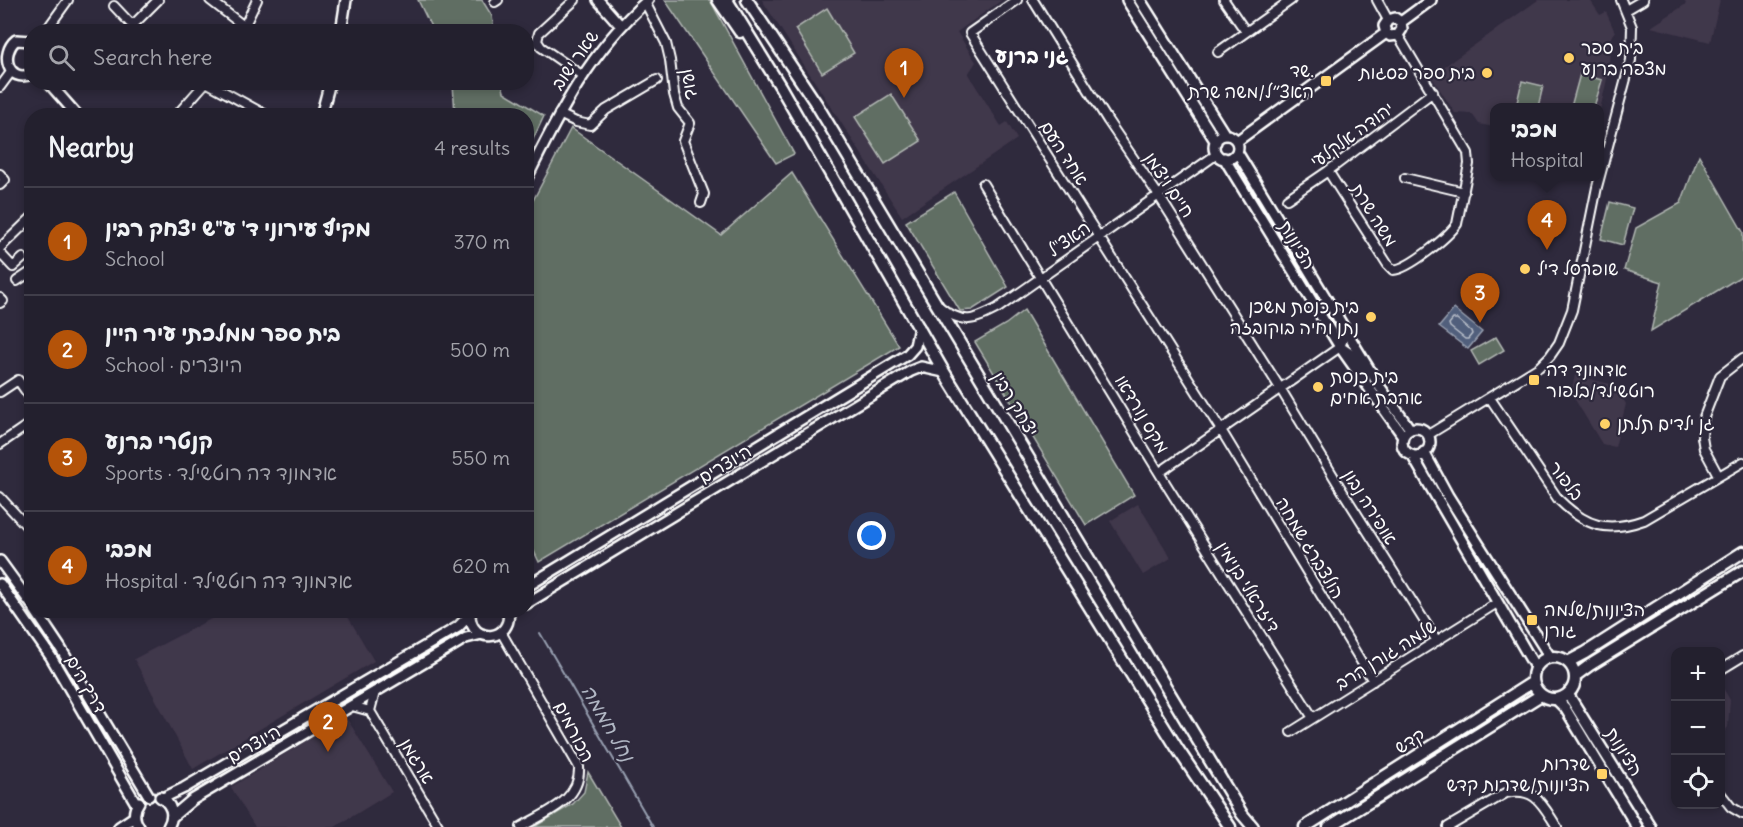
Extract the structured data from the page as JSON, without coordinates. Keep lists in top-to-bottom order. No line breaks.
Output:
{"streets":{"main road":["יצחק רבין","קדש"],"street":["שאר ישוב","גושן","יהודה אלקלעי","אחד העם","חיים ויצמן","משה שרת","האצ\"ל","הציונות","מקס נורדאו","היוצרים","בלפור","אופירה נבון","הולצברג שמחה","דיזראלי בנימין","שלמה גורן הרב","דרך הים","הכורמים","ארגמן"]},"crossings":[["שאר ישוב","גושן"],["יהודה אלקלעי","משה שרת"],["אחד העם","האצ\"ל"],["אחד העם","מקס נורדאו"],["אחד העם","הולצברג שמחה"],["חיים ויצמן","האצ\"ל"],["חיים ויצמן","מקס נורדאו"],["חיים ויצמן","אופירה נבון"],["האצ\"ל","הציונות"],["האצ\"ל","יצחק רבין"],["האצ\"ל","מקס נורדאו"],["הציונות","מקס נורדאו"],["הציונות","קדש"],["מקס נורדאו","אופירה נבון"],["מקס נורדאו","הולצברג שמחה"],["מקס נורדאו","דיזראלי בנימין"],["היוצרים","הכורמים"],["אופירה נבון","שלמה גורן הרב"],["הולצברג שמחה","שלמה גורן הרב"],["דיזראלי בנימין","שלמה גורן הרב"]],"districts":["גני ברנע"],"water":["נחל חממה"],"places":{"other":["בית ספר מצפה ברנע","בית ספר פסגות","שופרסל דיל","בית כנסת משכן נתן וחיה בוקובזה","בית כנסת אהבת אחים","גן ילדים תלתן"],"transit":["שד. האצ״ל/משה שרת","אדמונד דה רוטשילד/בלפור","הציונות/שלמה גורן","שדרות הציונות/שדרות קדש"]},"page":{"search":"Search here","pins":["1","4","3","2"],"popup":["מכבי","Hospital"],"heading":["Nearby","4 results"],"list":[{"mark":"1","name":"מקיף עירוני ד' ע\"ש יצחק רבין","note":"School","value":"370 m"},{"mark":"2","name":"בית ספר ממלכתי עיר היין","note":"School · היוצרים","value":"500 m"},{"mark":"3","name":"קנטרי ברנע","note":"Sports · אדמונד דה רוטשילד","value":"550 m"},{"mark":"4","name":"מכבי","note":"Hospital · אדמונד דה רוטשילד","value":"620 m"}],"map_buttons":["+","−"]}}
